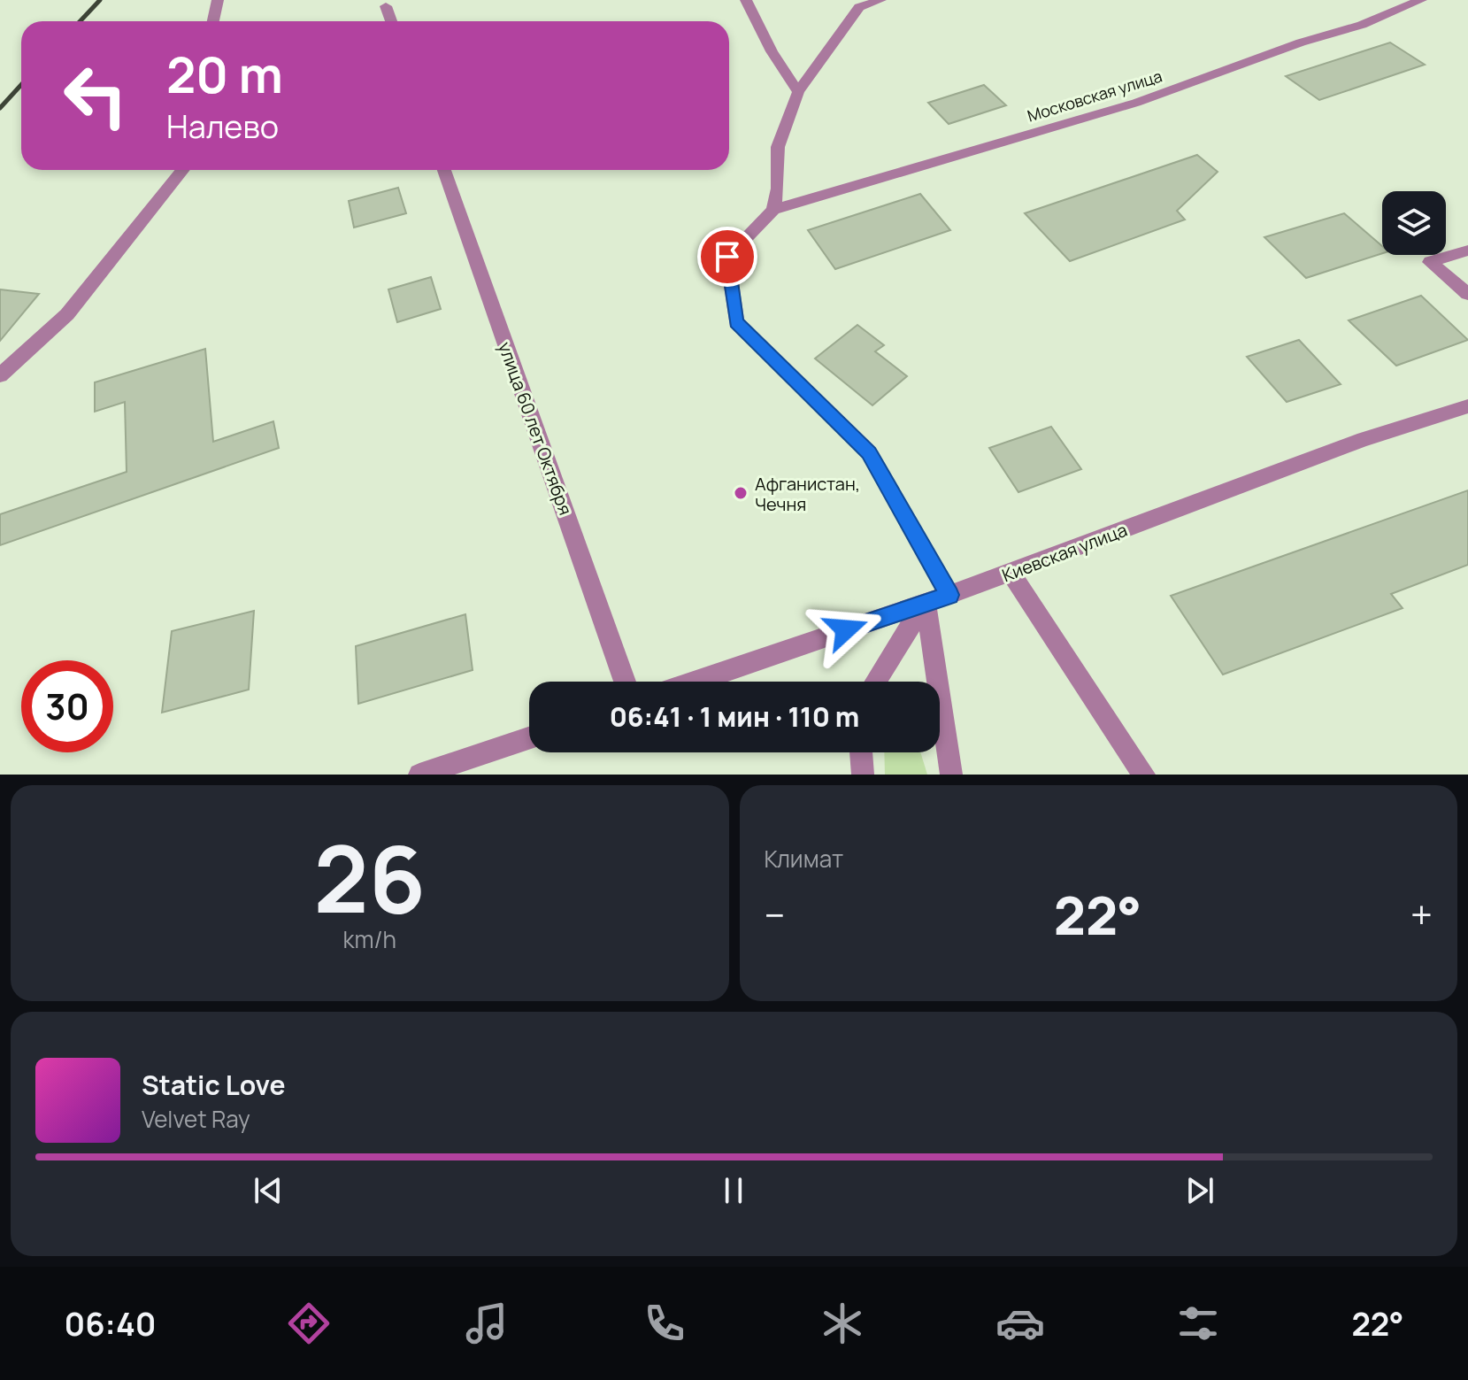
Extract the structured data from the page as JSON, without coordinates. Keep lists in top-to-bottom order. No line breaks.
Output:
{"streets":{"street":["Московская улица","улица 60 лет Октября","Киевская улица"]},"places":["Афганистан, Чечня"],"page":{"turn":["20 m","Налево"],"limit":"30","trip":"06:41 · 1 мин · 110 m","tile":[["26","km/h"],"Климат"],"heat":["−","22°","+"],"song":["Static Love","Velvet Ray"],"tabs":["06:40","22°"]}}
